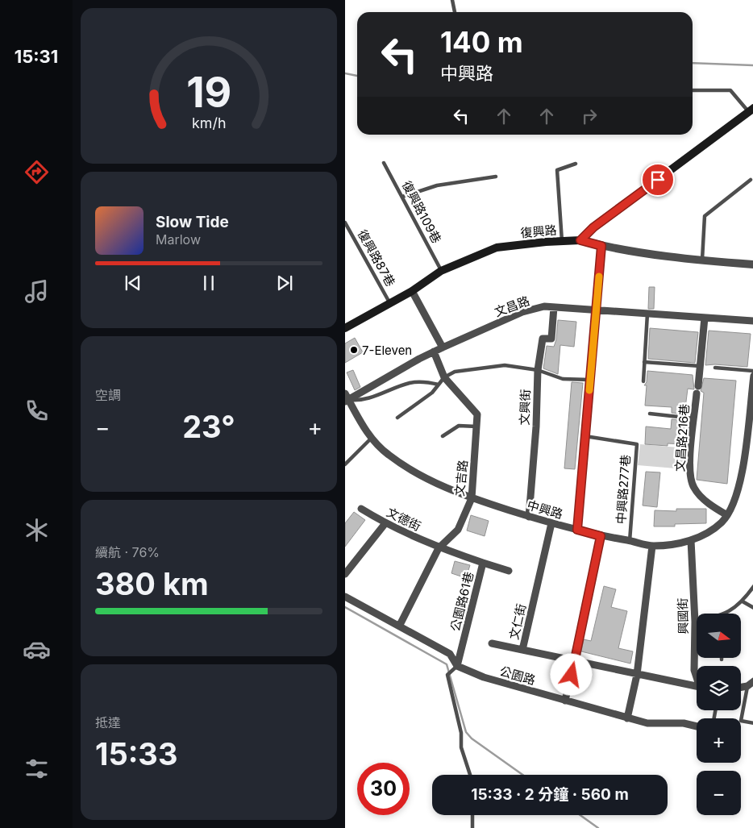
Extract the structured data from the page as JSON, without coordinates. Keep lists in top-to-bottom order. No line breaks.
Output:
{"streets":{"main road":["復興路"],"street":["文昌路","文興街","文昌路216巷","文吉路","中興路","文德街","公園路61巷","興國街","文仁街","公園路"],"lane":["復興路109巷","復興路87巷","中興路277巷"]},"crossings":[["復興路109巷","復興路"],["復興路","復興路87巷"],["文昌路","文興街"],["文昌路","文昌路216巷"],["文昌路","文吉路"],["文昌路","中興路"],["文興街","中興路"],["文昌路216巷","中興路"],["文吉路","中興路"],["文吉路","文德街"],["文吉路","公園路61巷"],["文吉路","公園路"],["中興路277巷","中興路"],["中興路","興國街"],["中興路","文仁街"],["文德街","公園路61巷"],["公園路61巷","公園路"]],"places":["7-Eleven"],"north":"right","page":{"tabs":"15:31","turn":["140 m","中興路"],"song":["Slow Tide","Marlow"],"tile":["空調",["續航 · 76%","380 km"],["抵達","15:33"]],"heat":["−","23°","+"],"map_buttons":["+","−"],"limit":"30","trip":"15:33 · 2 分鐘 · 560 m","gauge":["19","km/h"]}}
